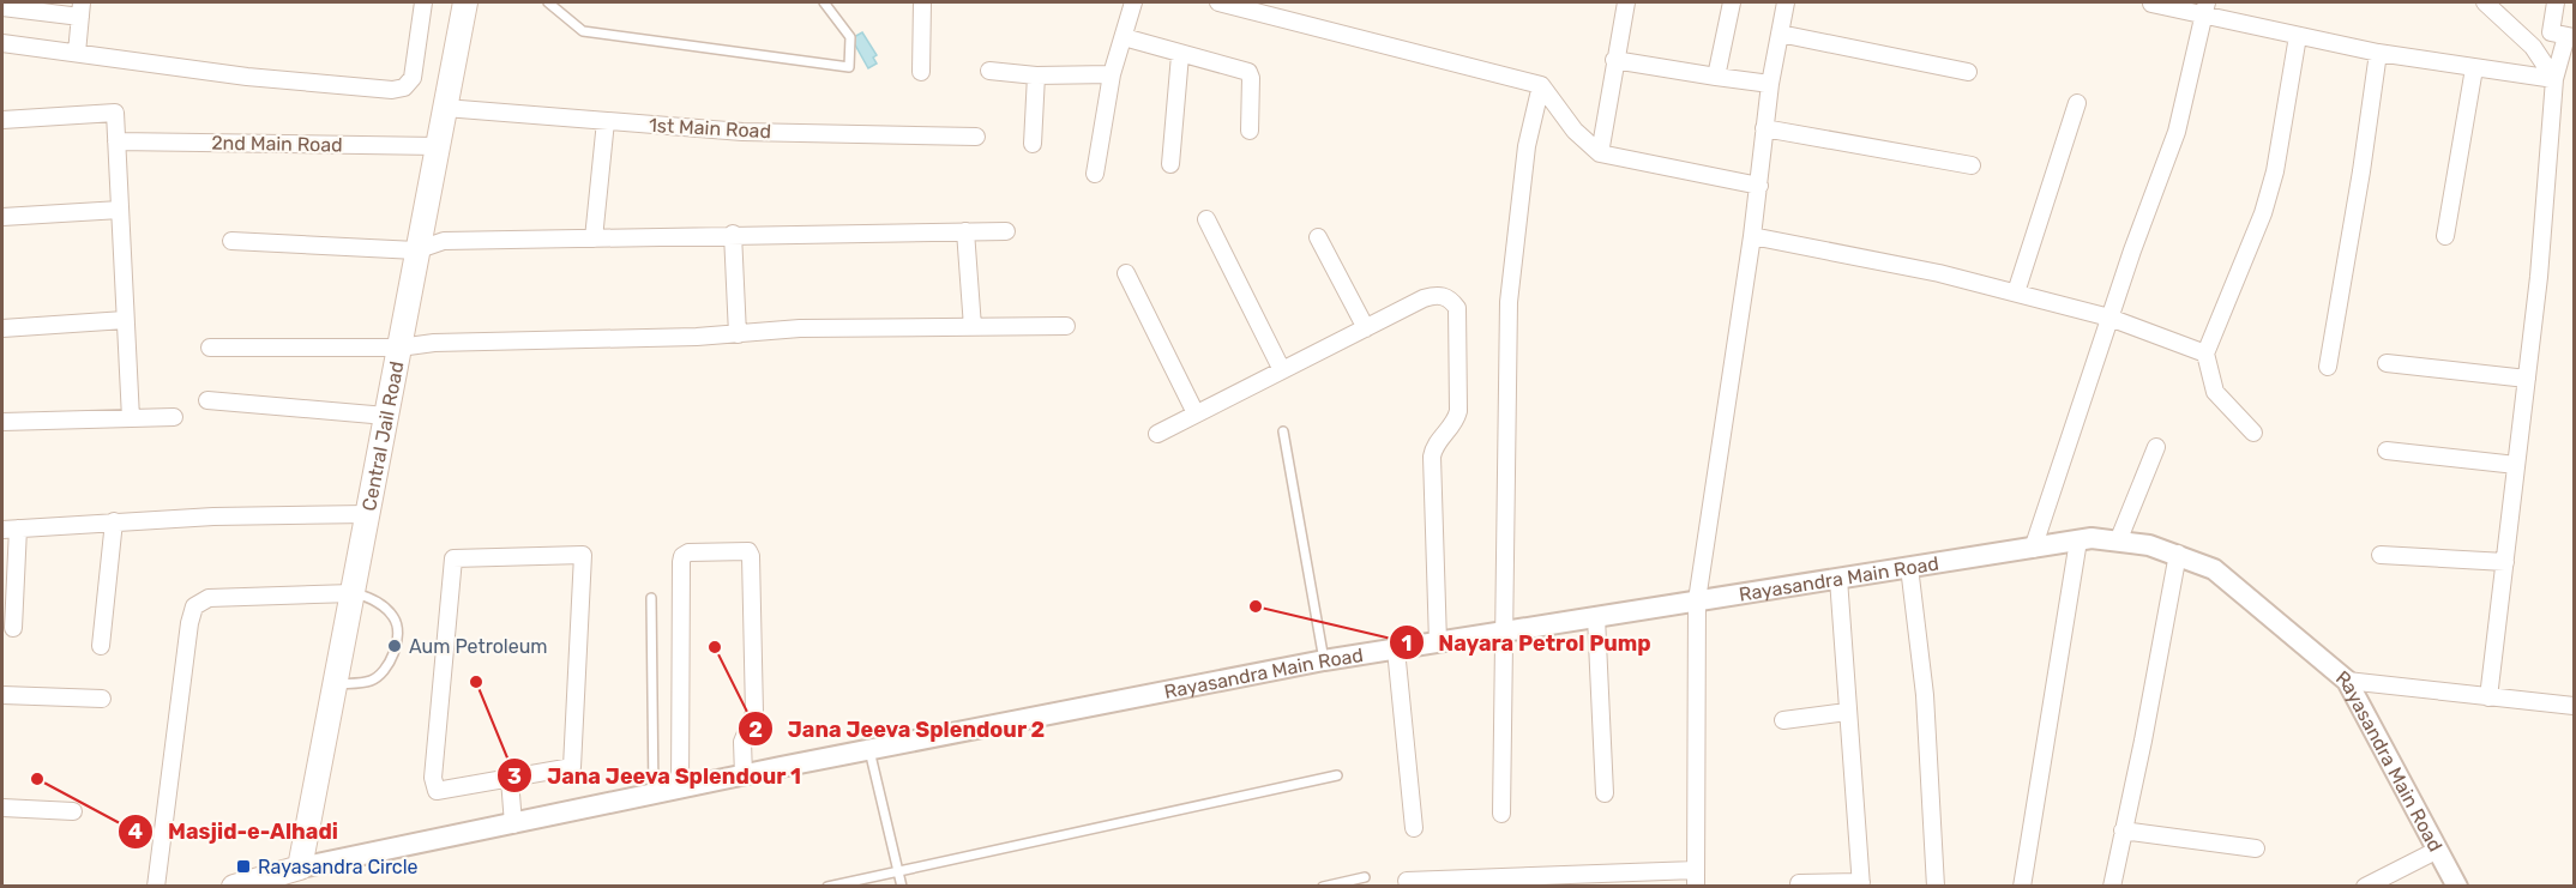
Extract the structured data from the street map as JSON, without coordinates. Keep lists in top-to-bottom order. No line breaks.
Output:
{"streets":{"main road":["Central Jail Road"],"street":["1st Main Road","2nd Main Road","Rayasandra Main Road"]},"crossings":[["1st Main Road","Central Jail Road"],["2nd Main Road","Central Jail Road"],["Central Jail Road","Rayasandra Main Road"]],"places":{"other":["Nayara Petrol Pump","Aum Petroleum","Jana Jeeva Splendour 2","Jana Jeeva Splendour 1","Masjid-e-Alhadi"],"transit":["Rayasandra Circle"]}}
